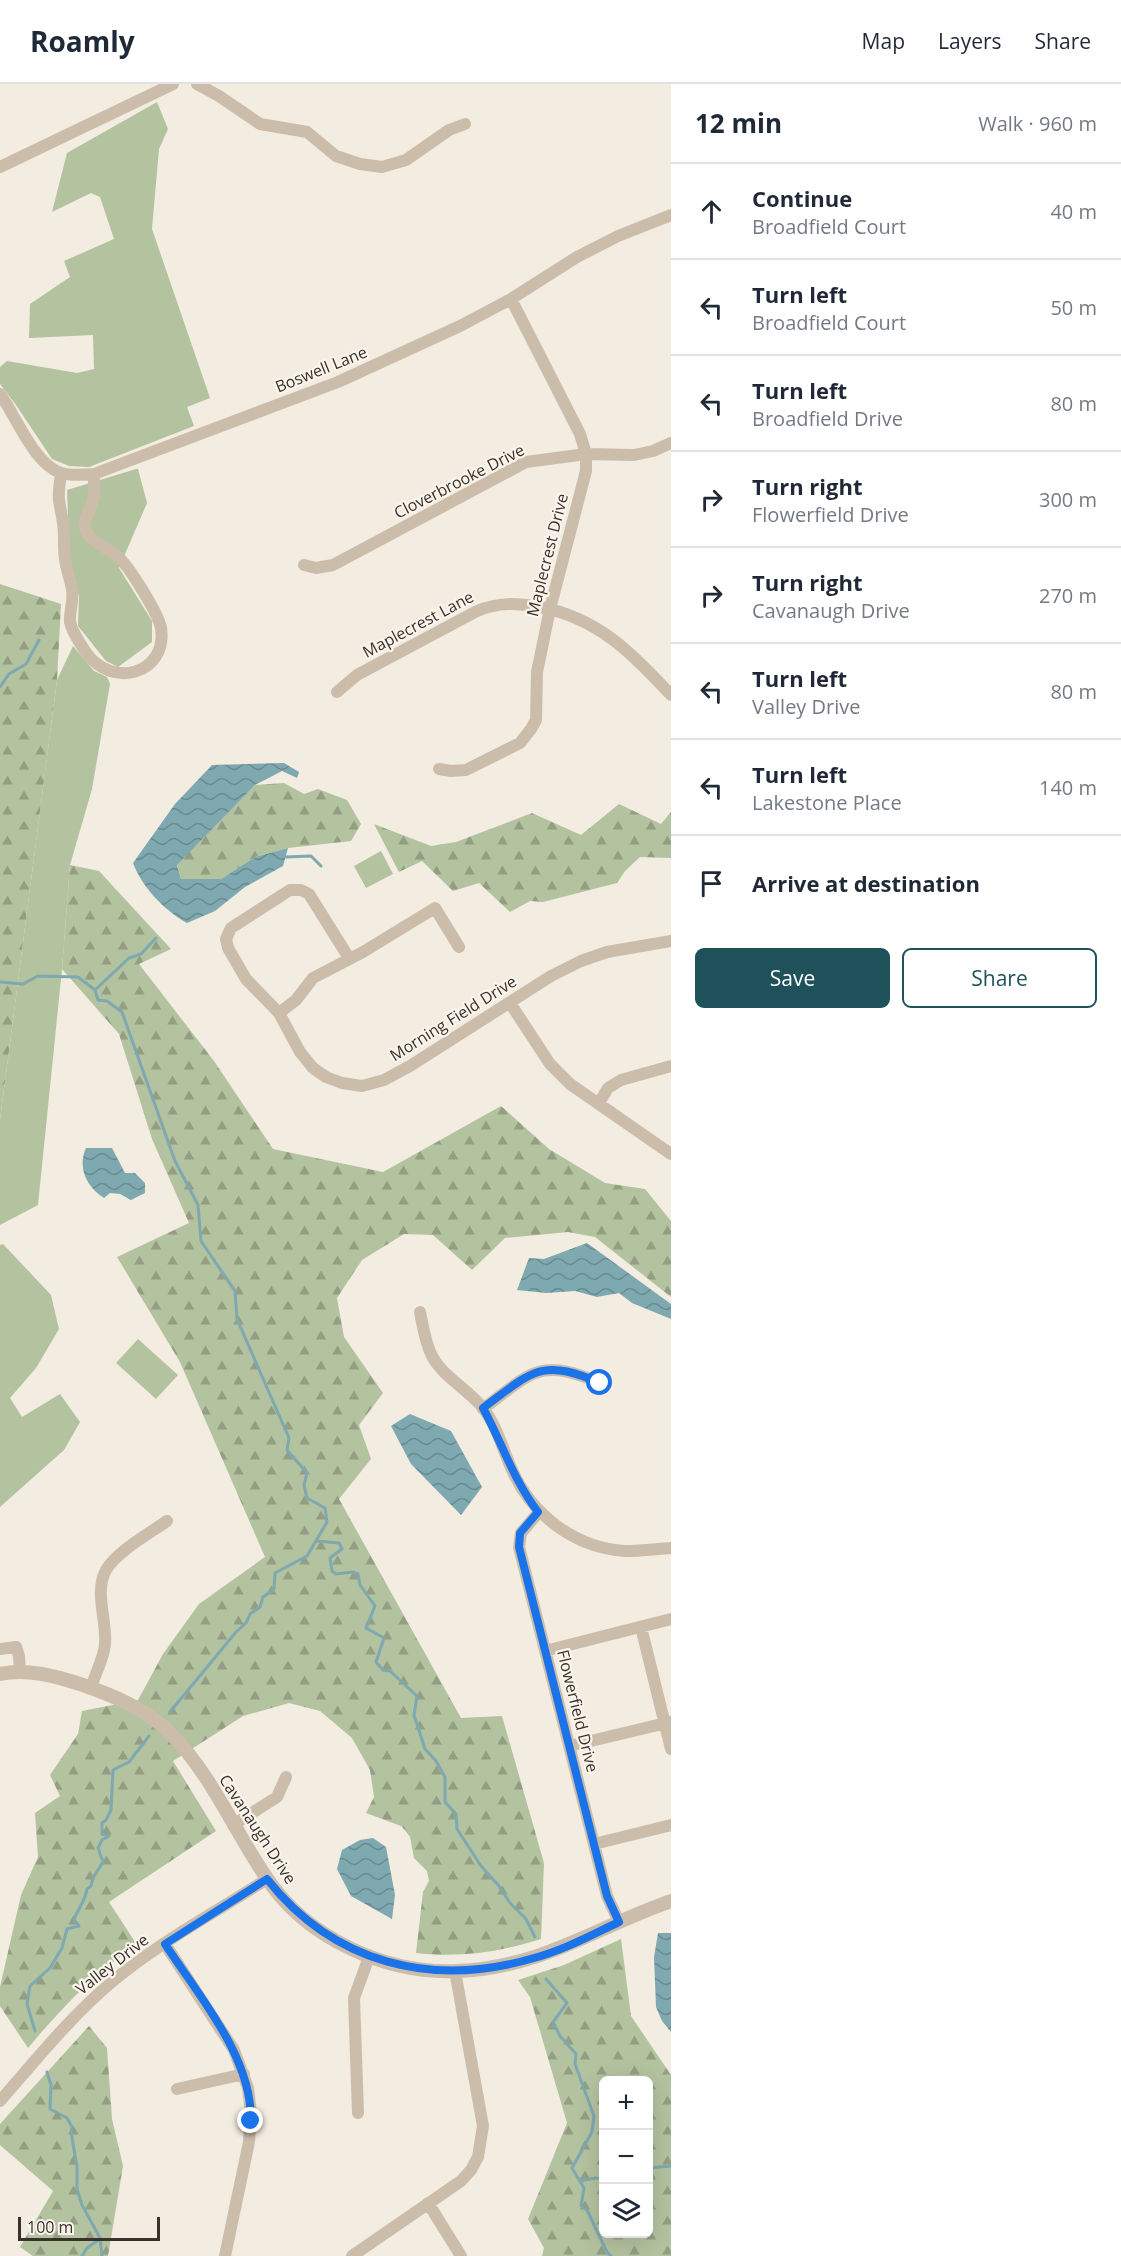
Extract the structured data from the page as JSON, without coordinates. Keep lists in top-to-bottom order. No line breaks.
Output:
{"streets":{"street":["Boswell Lane","Cloverbrooke Drive","Maplecrest Drive","Maplecrest Lane","Morning Field Drive","Flowerfield Drive","Cavanaugh Drive","Valley Drive"]},"crossings":[["Boswell Lane","Maplecrest Drive"],["Cloverbrooke Drive","Maplecrest Drive"],["Maplecrest Drive","Maplecrest Lane"],["Flowerfield Drive","Cavanaugh Drive"],["Cavanaugh Drive","Valley Drive"]],"scale_bar":"100 m","page":{"header":"Roamly","nav":["Map","Layers","Share"],"heading":["12 min","Walk · 960 m"],"list":[["Continue","Broadfield Court","40 m"],["Turn left","Broadfield Court","50 m"],["Turn left","Broadfield Drive","80 m"],["Turn right","Flowerfield Drive","300 m"],["Turn right","Cavanaugh Drive","270 m"],["Turn left","Valley Drive","80 m"],["Turn left","Lakestone Place","140 m"],"Arrive at destination"],"buttons":["Save","Share"],"map_buttons":["+","−"],"scale":"100 m"}}
